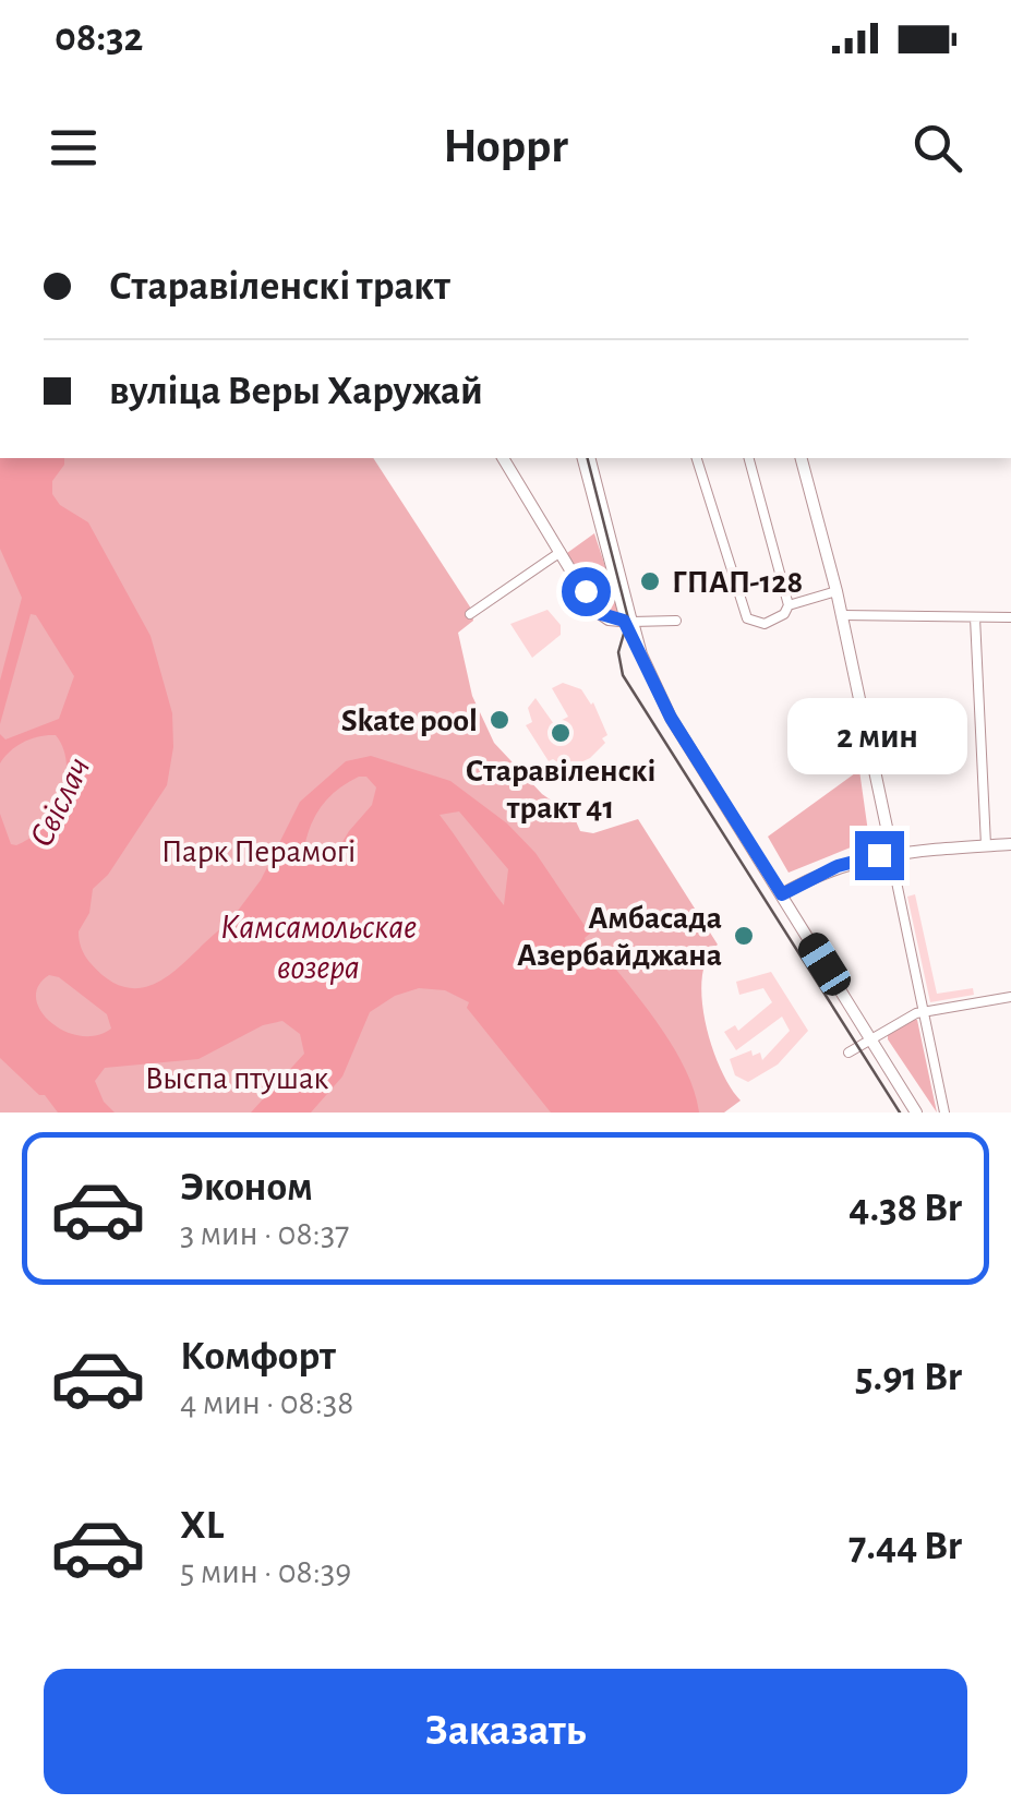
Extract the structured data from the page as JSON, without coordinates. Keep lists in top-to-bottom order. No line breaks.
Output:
{"water":["Свіслач","Камсамольскае возера"],"parks":["Парк Перамогі","Выспа птушак"],"places":["ГПАП-128","Skate pool","Старавіленскі тракт 41","Амбасада Азербайджана"],"page":{"status":"08:32","header":"Hoppr","banner":["Старавіленскі тракт","вуліца Веры Харужай"],"bubble":"2 мин","list":[{"name":"Эконом","note":"3 мин · 08:37","value":"4.38 Br"},{"name":"Комфорт","note":"4 мин · 08:38","value":"5.91 Br"},{"name":"XL","note":"5 мин · 08:39","value":"7.44 Br"}],"buttons":"Заказать"}}
